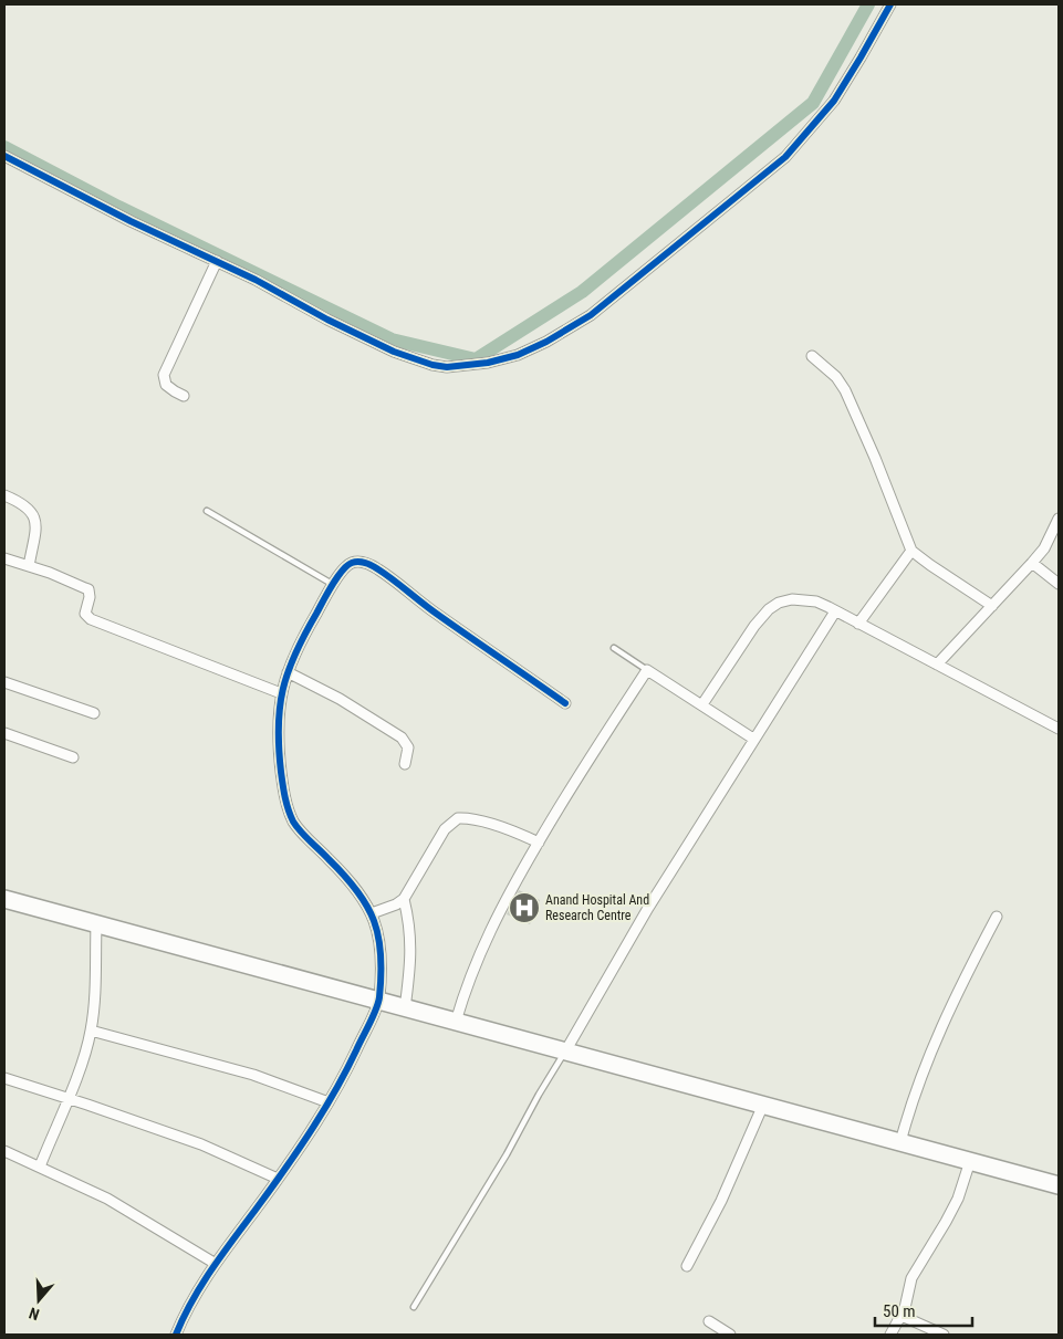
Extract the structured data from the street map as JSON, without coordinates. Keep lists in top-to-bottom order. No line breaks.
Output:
{"places":{"hospital":["Anand Hospital And Research Centre"]},"scale_bar":"50 m","north":"bottom"}
